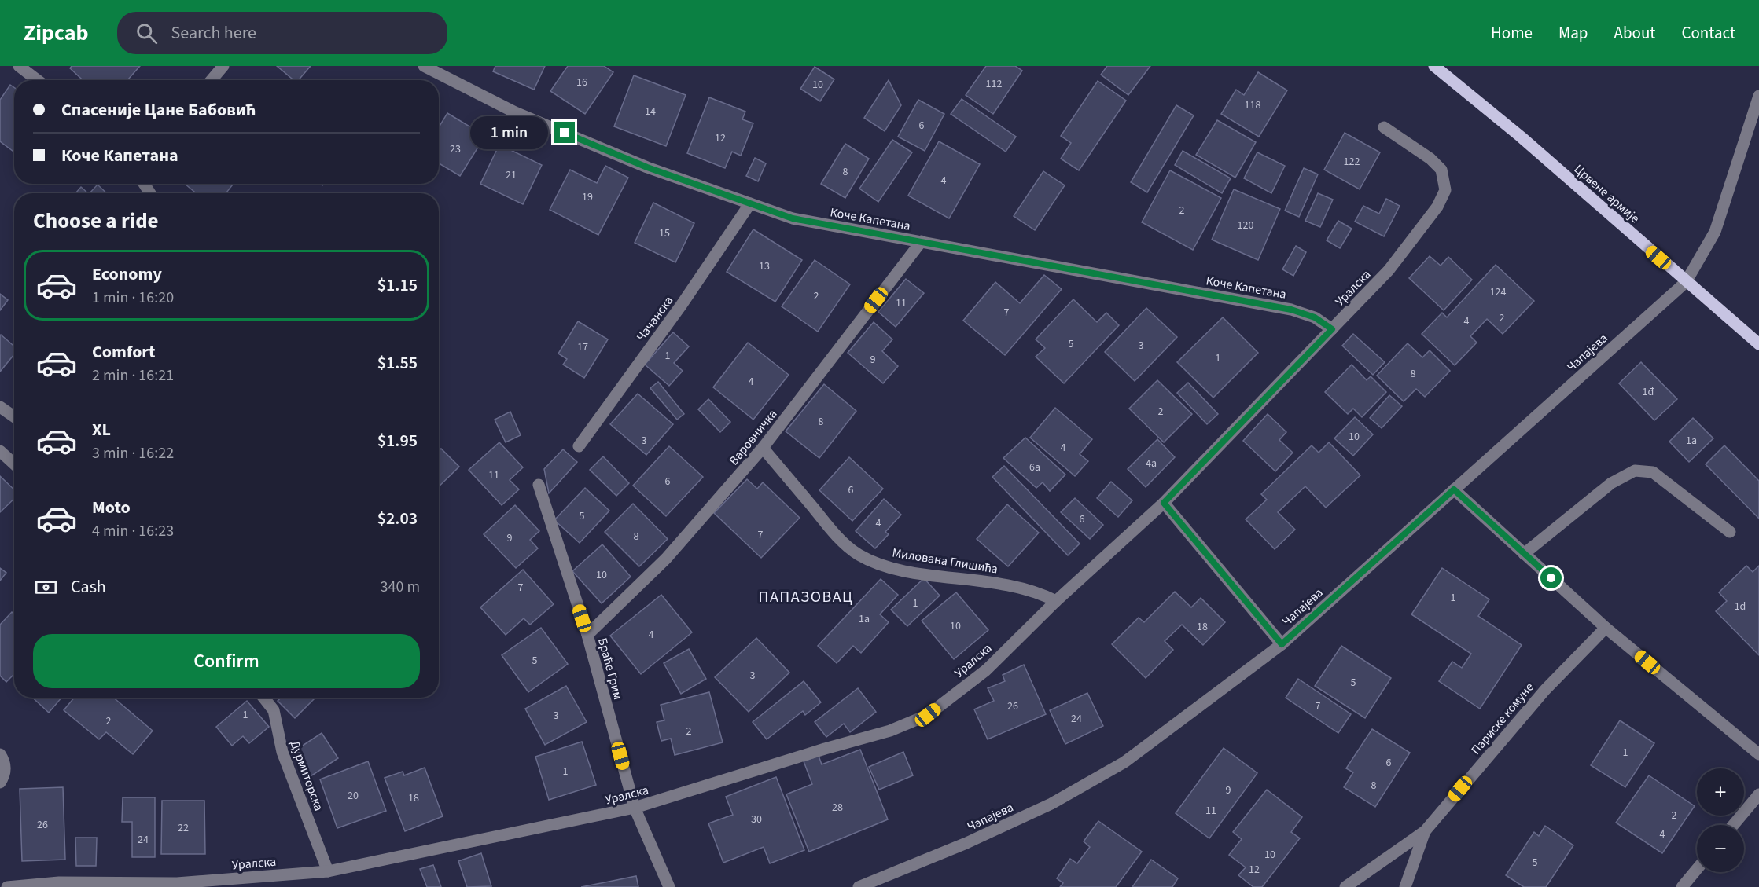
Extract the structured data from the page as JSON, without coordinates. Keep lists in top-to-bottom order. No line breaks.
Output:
{"streets":{"main road":["Црвене армије"],"street":["Коче Капетана","Уралска","Чачанска","Чапајева","Варовничка","Милована Глишића","Браће Грим","Париске комуне","Дурмиторска"]},"crossings":[["Црвене армије","Чапајева"],["Коче Капетана","Уралска"],["Коче Капетана","Чачанска"],["Коче Капетана","Варовничка"],["Уралска","Милована Глишића"],["Уралска","Браће Грим"],["Уралска","Дурмиторска"],["Варовничка","Милована Глишића"],["Варовничка","Браће Грим"]],"districts":["ПАПАЗОВАЦ"],"house_numbers":["16","112","10","118","14","6","12","23","122","8","21","4","19","2","120","15","13","124","2","11","7","2","4","5","3","17","1","1","9","8","4","1đ","2","8","10","3","1a","4","4a","6a","11","6","6","5","6","4","7","8","9","10","7","1","1","1d","1a","10","18","4","5","3","5","26","7","1","3","24","2","2","1","6","1","8","9","20","18","28","11","2","30","26","22","4","24","10","5","12"],"page":{"header":"Zipcab","search":"Search here","nav":["Home","Map","About","Contact"],"banner":["Спасеније Цане Бабовић","Коче Капетана"],"bubble":"1 min","heading":"Choose a ride","list":[{"name":"Economy","note":"1 min · 16:20","value":"$1.15"},{"name":"Comfort","note":"2 min · 16:21","value":"$1.55"},{"name":"XL","note":"3 min · 16:22","value":"$1.95"},{"name":"Moto","note":"4 min · 16:23","value":"$2.03"}],"pay":["Cash","340 m"],"buttons":"Confirm","map_buttons":["+","−"]}}
